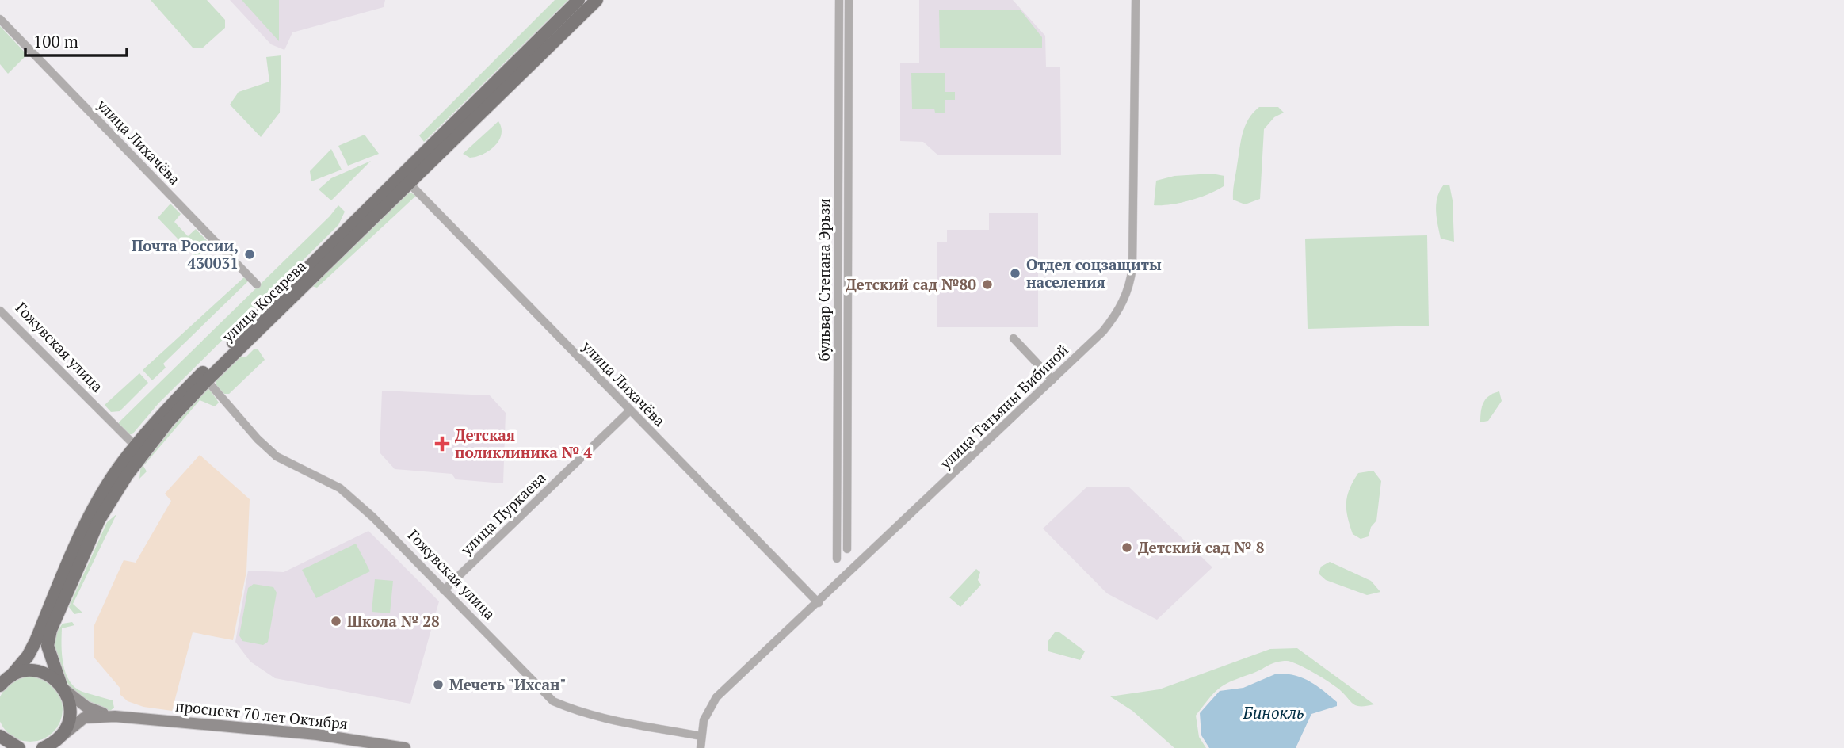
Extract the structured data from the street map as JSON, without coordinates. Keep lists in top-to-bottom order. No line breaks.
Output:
{"streets":{"main road":["улица Косарева","проспект 70 лет Октября"],"street":["улица Лихачёва","бульвар Степана Эрьзи","Гожувская улица","улица Татьяны Бибиной","улица Пуркаева"]},"crossings":[["улица Лихачёва","улица Косарева"],["улица Лихачёва","улица Татьяны Бибиной"],["улица Лихачёва","улица Пуркаева"],["улица Косарева","Гожувская улица"],["улица Косарева","проспект 70 лет Октября"],["Гожувская улица","улица Татьяны Бибиной"],["Гожувская улица","улица Пуркаева"]],"water":["Бинокль"],"places":{"other":["Почта России, 430031","Отдел соцзащиты населения","Детский сад №80","Детский сад № 8","Школа № 28","Мечеть \"Ихсан\""],"health":["Детская поликлиника № 4"]},"scale_bar":"100 m"}
